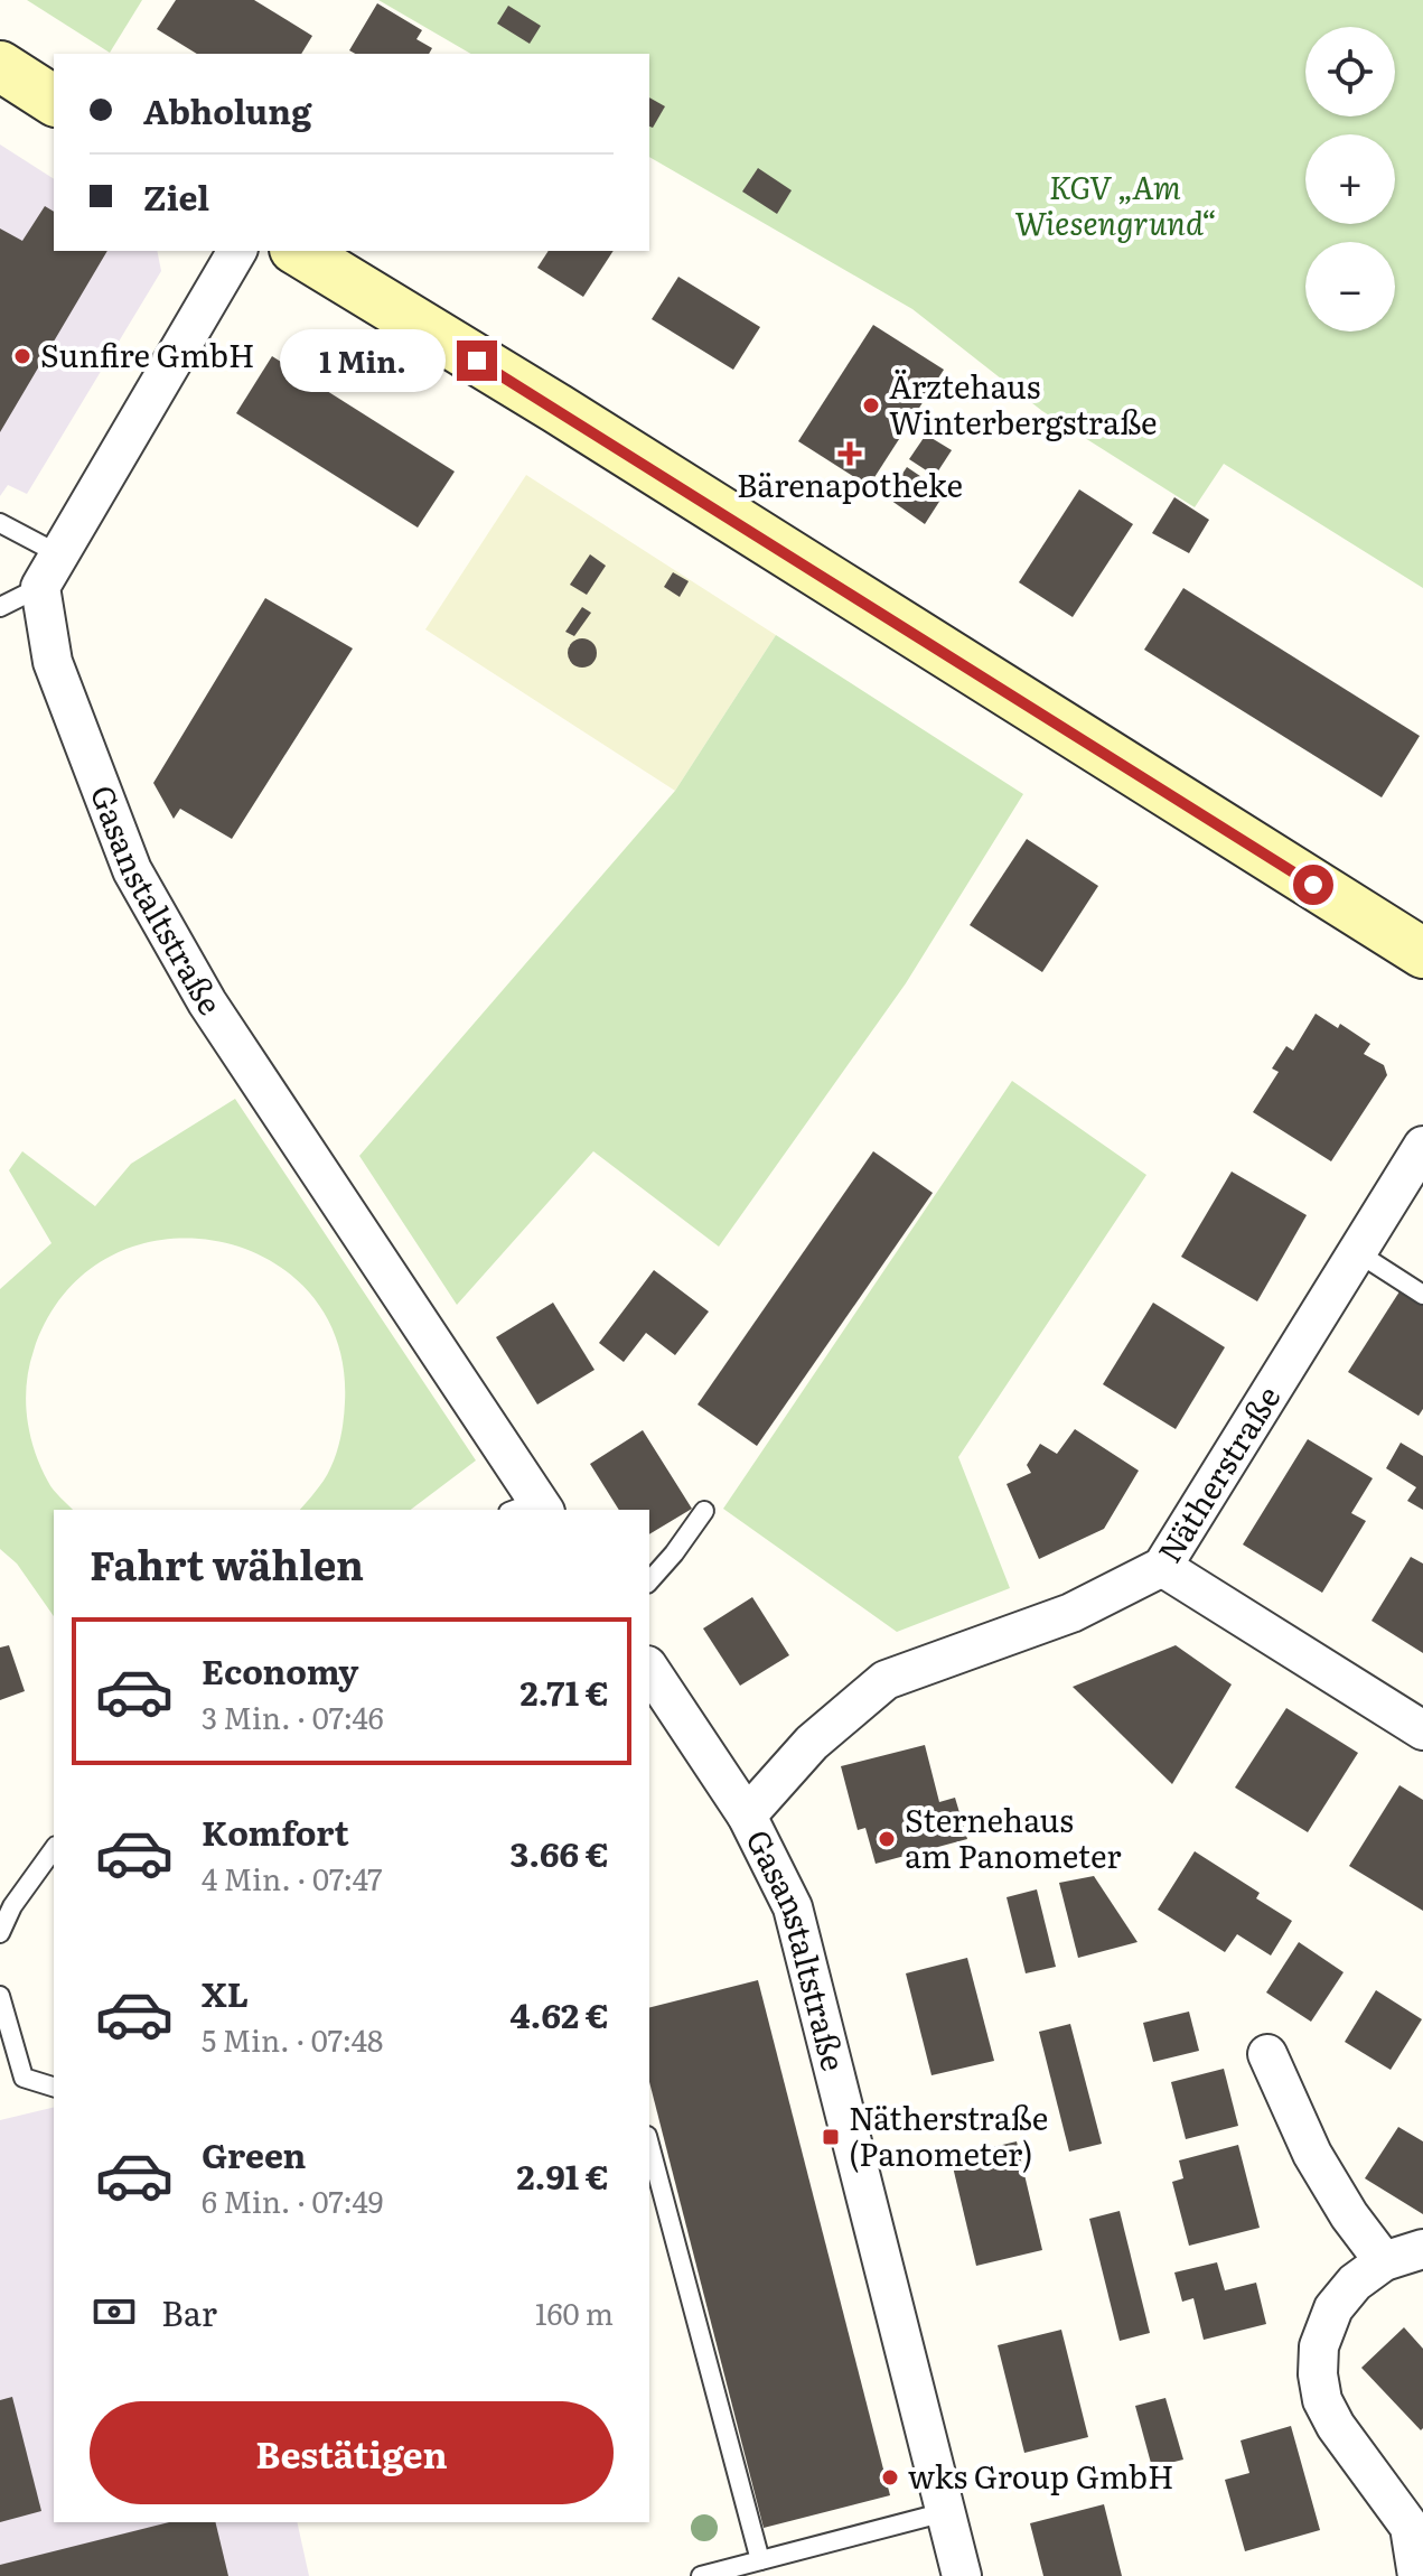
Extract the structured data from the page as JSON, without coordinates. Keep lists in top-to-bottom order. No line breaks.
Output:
{"streets":{"street":["Gasanstaltstraße","Nätherstraße"]},"crossings":[["Gasanstaltstraße","Nätherstraße"]],"parks":["KGV „Am Wiesengrund“"],"places":{"other":["Sunfire GmbH","Ärztehaus Winterbergstraße","Sternehaus am Panometer","wks Group GmbH"],"health":["Bärenapotheke"],"transit":["Nätherstraße (Panometer)"]},"page":{"map_buttons":["+","−"],"banner":["Abholung","Ziel"],"bubble":"1 Min.","heading":"Fahrt wählen","list":[{"name":"Economy","note":"3 Min. · 07:46","value":"2.71 €"},{"name":"Komfort","note":"4 Min. · 07:47","value":"3.66 €"},{"name":"XL","note":"5 Min. · 07:48","value":"4.62 €"},{"name":"Green","note":"6 Min. · 07:49","value":"2.91 €"}],"pay":["Bar","160 m"],"buttons":"Bestätigen"}}
